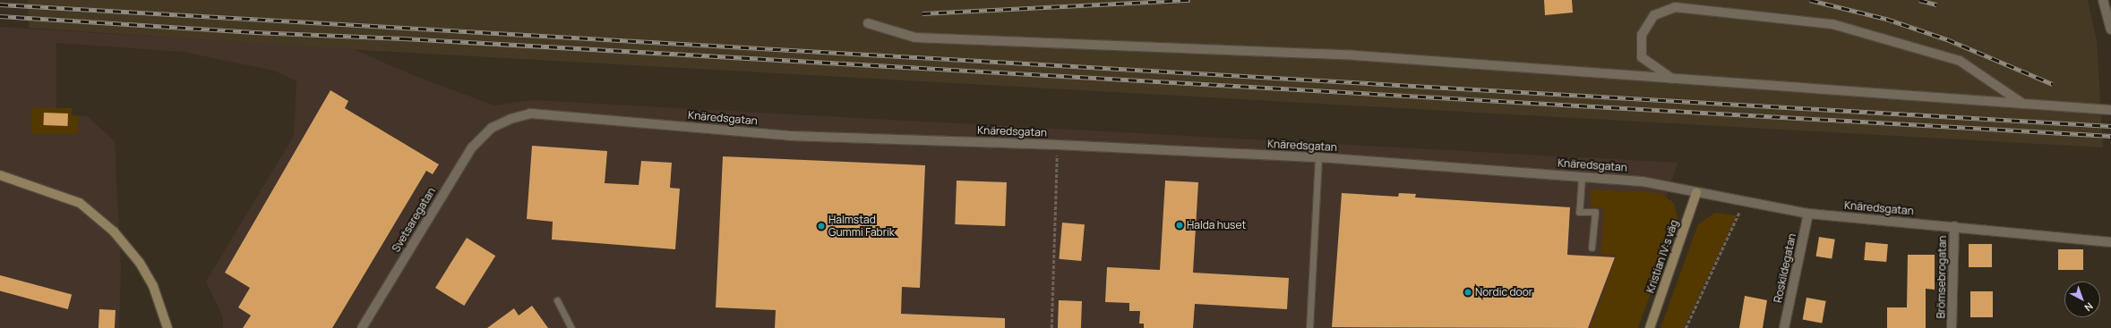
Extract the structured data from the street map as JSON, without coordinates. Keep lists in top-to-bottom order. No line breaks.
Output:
{"streets":{"main road":["Kristian IV:s väg"],"street":["Knäredsgatan","Svetsaregatan","Roskildegatan","Brömsebrogatan"]},"crossings":[["Knäredsgatan","Svetsaregatan"],["Knäredsgatan","Kristian IV:s väg"],["Knäredsgatan","Roskildegatan"],["Knäredsgatan","Brömsebrogatan"]],"places":["Halda huset","Halmstad Gummi Fabrik","Nordic door"],"north":"bottom right"}
